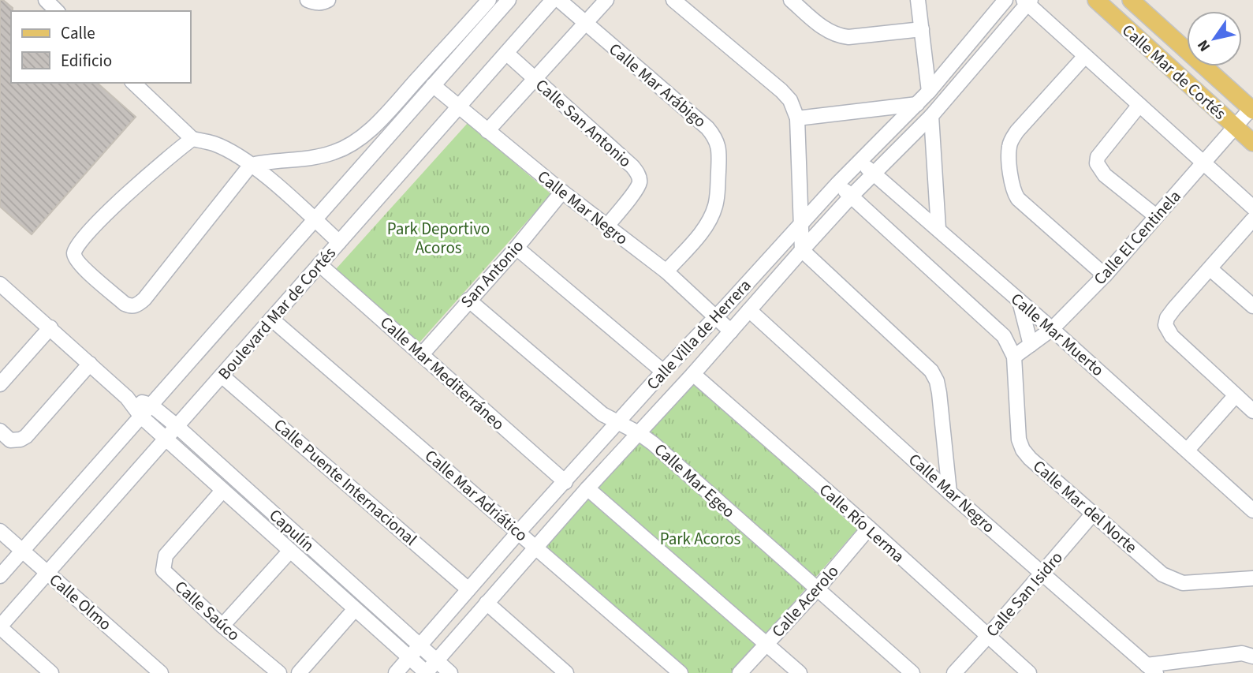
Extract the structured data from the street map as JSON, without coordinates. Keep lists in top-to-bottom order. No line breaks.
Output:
{"streets":{"main road":["Calle Mar de Cortés"],"street":["Calle Mar Arábigo","Calle San Antonio","Calle Mar Negro","Calle El Centinela","San Antonio","Boulevard Mar de Cortés","Calle Villa de Herrera","Calle Mar Muerto","Calle Mar Mediterráneo","Calle Mar Egeo","Calle Puente Internacional","Calle Mar Adriático","Calle Mar del Norte","Calle Río Lerma","Capulín","Calle San Isidro","Calle Acerolo","Calle Olmo","Calle Saúco"]},"crossings":[["Calle Mar de Cortés","Calle El Centinela"],["Calle Mar Arábigo","Calle Mar Negro"],["Calle San Antonio","Calle Mar Negro"],["Calle San Antonio","Boulevard Mar de Cortés"],["Calle Mar Negro","San Antonio"],["Calle Mar Negro","Boulevard Mar de Cortés"],["Calle Mar Negro","Calle Villa de Herrera"],["Calle Mar Negro","Calle San Isidro"],["Calle El Centinela","Calle Mar Muerto"],["Calle El Centinela","Calle Mar del Norte"],["San Antonio","Calle Mar Mediterráneo"],["San Antonio","Calle Mar Egeo"],["Boulevard Mar de Cortés","Calle Mar Mediterráneo"],["Boulevard Mar de Cortés","Calle Puente Internacional"],["Boulevard Mar de Cortés","Calle Mar Adriático"],["Boulevard Mar de Cortés","Capulín"],["Boulevard Mar de Cortés","Calle Olmo"],["Calle Villa de Herrera","Calle Mar Muerto"],["Calle Villa de Herrera","Calle Mar Mediterráneo"],["Calle Villa de Herrera","Calle Mar Egeo"],["Calle Villa de Herrera","Calle Puente Internacional"],["Calle Villa de Herrera","Calle Mar Adriático"],["Calle Villa de Herrera","Calle Mar del Norte"],["Calle Villa de Herrera","Calle Río Lerma"],["Calle Villa de Herrera","Capulín"],["Calle Mar Egeo","Calle Acerolo"],["Calle Mar del Norte","Calle San Isidro"],["Calle Río Lerma","Calle San Isidro"],["Calle Río Lerma","Calle Acerolo"],["Capulín","Calle Saúco"]],"parks":["Park Deportivo Acoros","Park Acoros"],"legend":["Calle","Edificio"],"north":"bottom left"}
